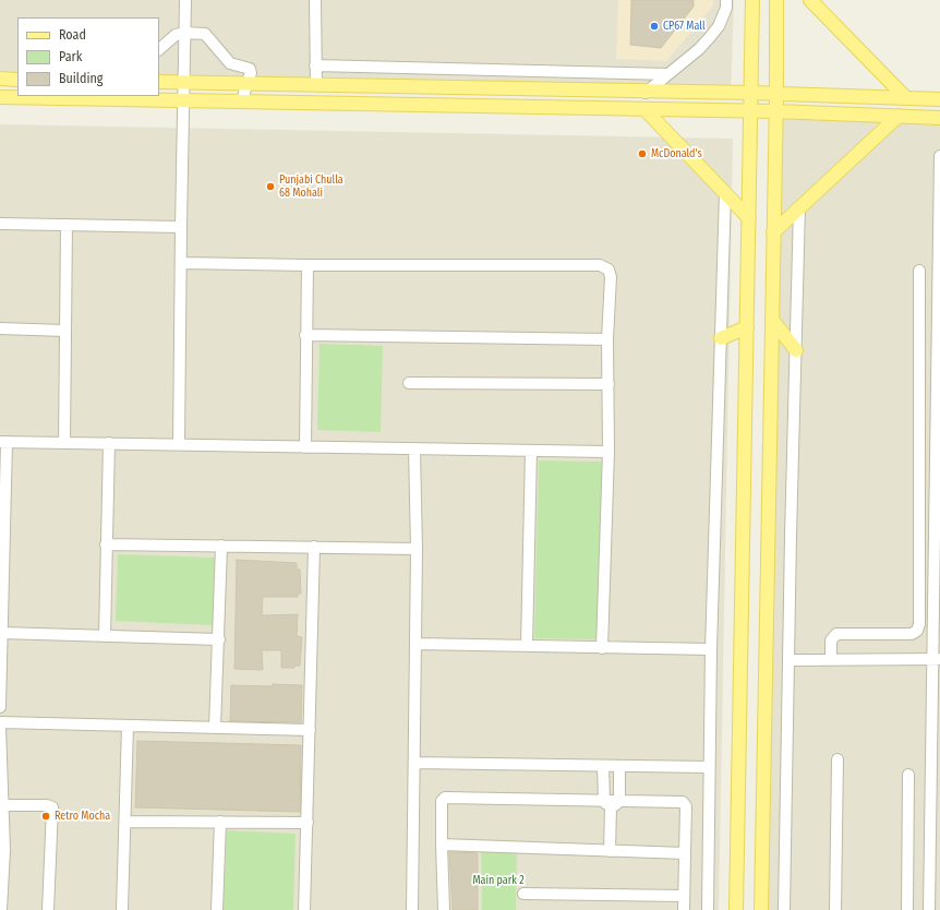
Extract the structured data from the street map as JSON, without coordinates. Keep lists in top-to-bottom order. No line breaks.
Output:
{"parks":["Main park 2"],"places":["CP67 Mall","McDonald's","Punjabi Chulla 68 Mohali","Retro Mocha"],"legend":["Road","Park","Building"]}
